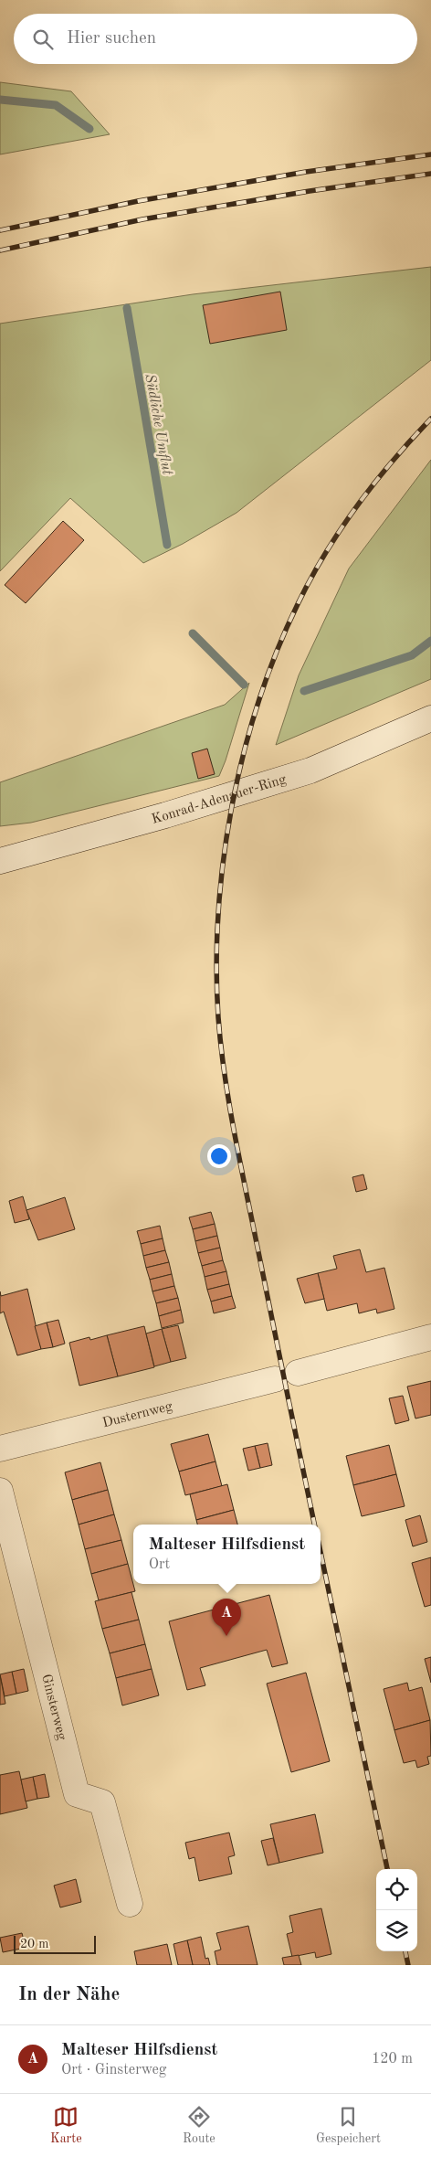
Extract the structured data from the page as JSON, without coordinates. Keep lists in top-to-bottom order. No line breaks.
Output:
{"streets":{"street":["Konrad-Adenauer-Ring","Dusternweg","Ginsterweg"]},"water":["Südliche Umflut"],"scale_bar":"20 m","page":{"search":"Hier suchen","popup":["Malteser Hilfsdienst","Ort"],"pins":"A","scale":"20 m","heading":"In der Nähe","list":[{"mark":"A","name":"Malteser Hilfsdienst","note":"Ort · Ginsterweg","value":"120 m"}],"nav":["Karte","Route","Gespeichert"]}}
